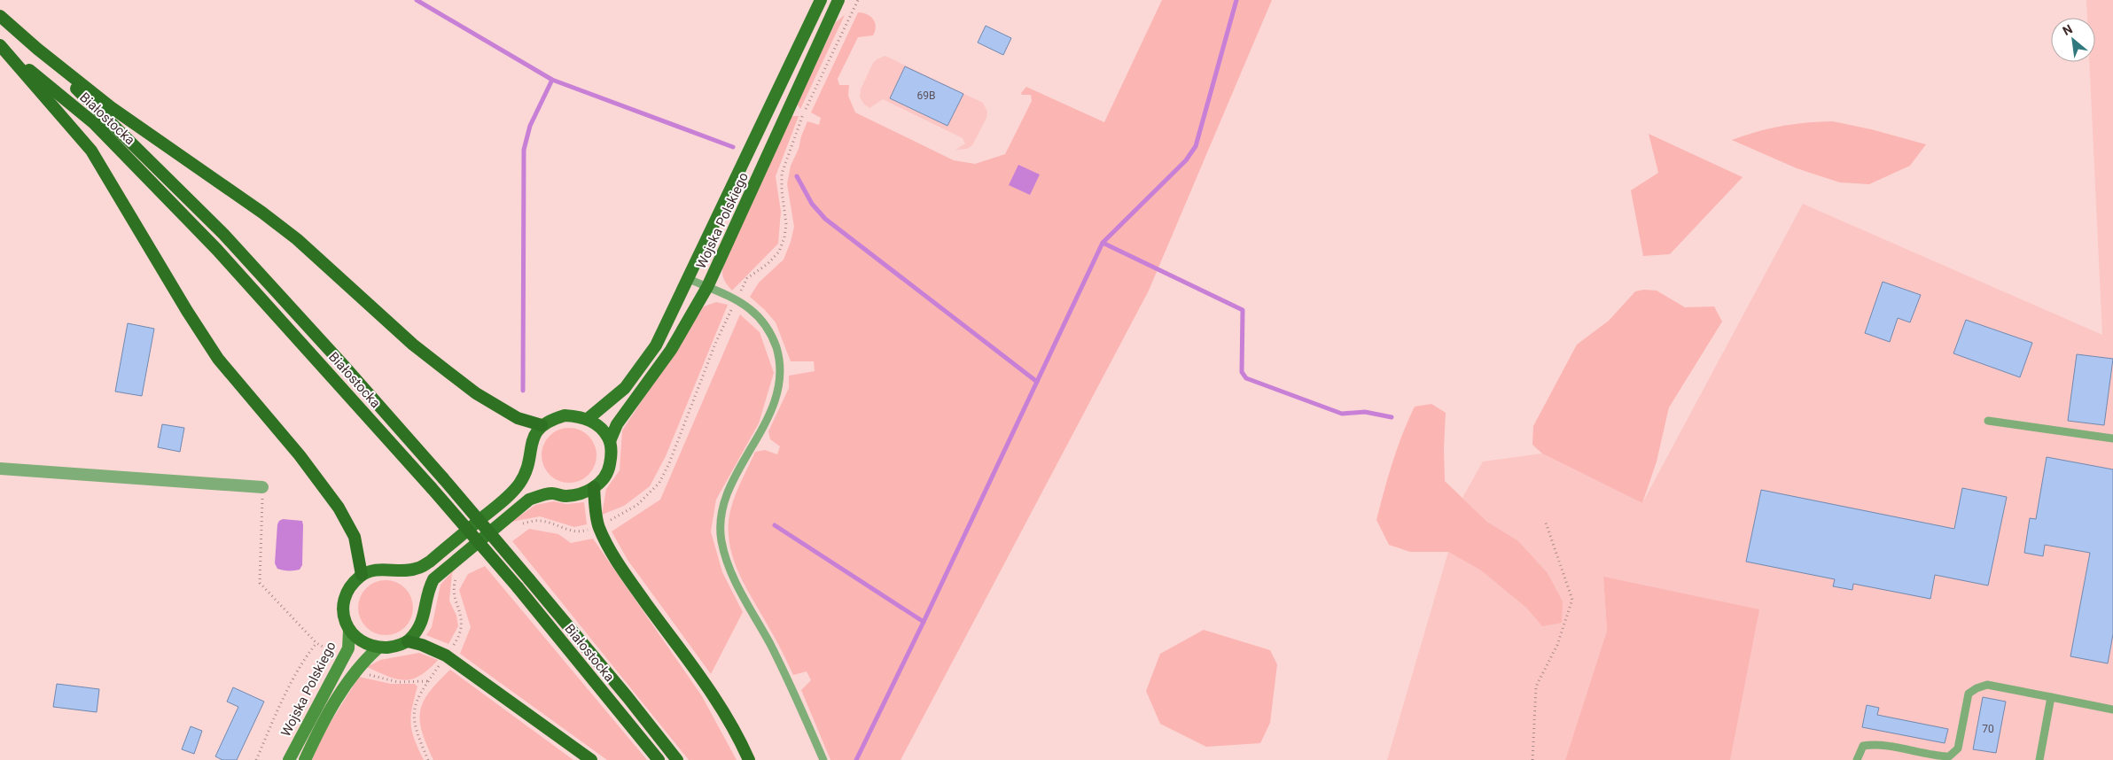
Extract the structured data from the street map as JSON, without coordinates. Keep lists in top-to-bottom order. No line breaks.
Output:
{"streets":{"highway":["Białostocka"],"main road":["Wojska Polskiego"]},"house_numbers":["69B","70"],"north":"top left"}
